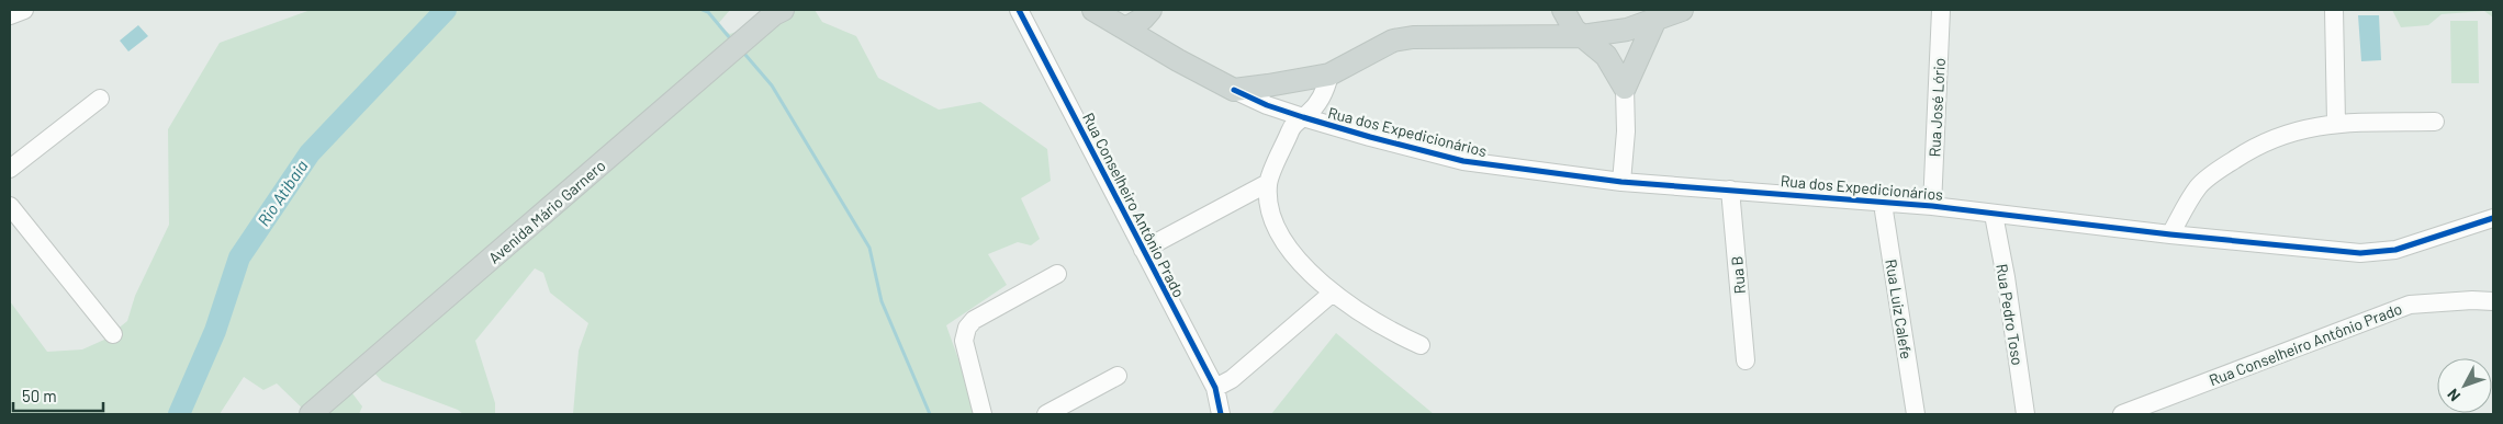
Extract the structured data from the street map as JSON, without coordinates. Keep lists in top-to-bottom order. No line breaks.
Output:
{"streets":{"main road":["Avenida Mário Garnero"],"street":["Rua José Lório","Rua dos Expedicionários","Rua Conselheiro Antônio Prado","Rua B","Rua Luiz Calefe","Rua Pedro Toso"]},"crossings":[["Rua José Lório","Rua dos Expedicionários"],["Rua dos Expedicionários","Rua B"],["Rua dos Expedicionários","Rua Luiz Calefe"],["Rua dos Expedicionários","Rua Pedro Toso"]],"water":["Rio Atibaia"],"scale_bar":"50 m","north":"bottom left"}
